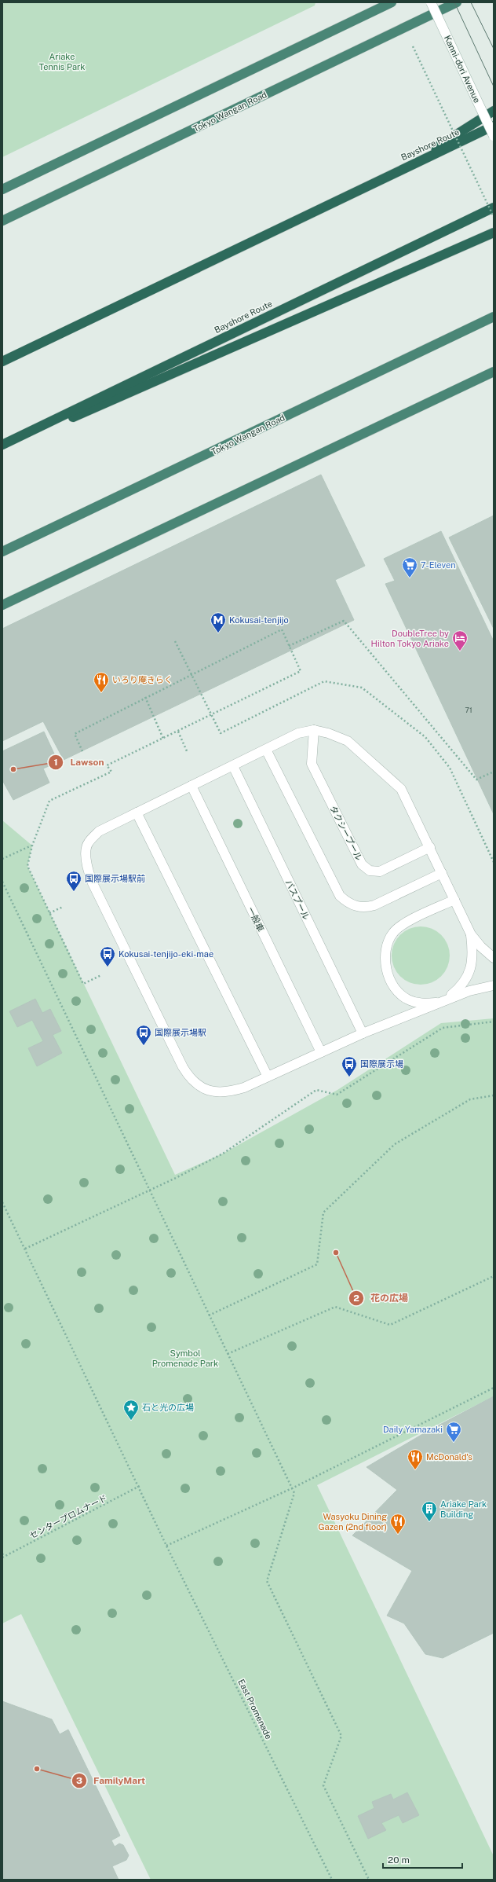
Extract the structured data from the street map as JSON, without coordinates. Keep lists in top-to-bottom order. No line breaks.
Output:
{"streets":{"highway":["Tokyo Wangan Road","Bayshore Route"],"street":["Kanni-dori Avenue","タクシープール","バスプール","一般車"],"path":["センタープロムナード","East Promenade"]},"crossings":[["センタープロムナード","East Promenade"]],"parks":["Ariake Tennis Park","Symbol Promenade Park"],"places":{"supermarket":["7-Eleven","Daily Yamazaki"],"metro station":["Kokusai-tenjijo"],"hotel":["DoubleTree by Hilton Tokyo Ariake"],"restaurant":["いろり庵きらく","McDonald's","Wasyoku Dining Gazen (2nd floor)"],"other":["Lawson","花の広場","FamilyMart"],"bus stop":["国際展示場駅前","Kokusai-tenjijo-eki-mae","国際展示場駅","国際展示場"],"place":["石と光の広場"],"building":["Ariake Park Building"]},"house_numbers":["71"],"scale_bar":"20 m"}
